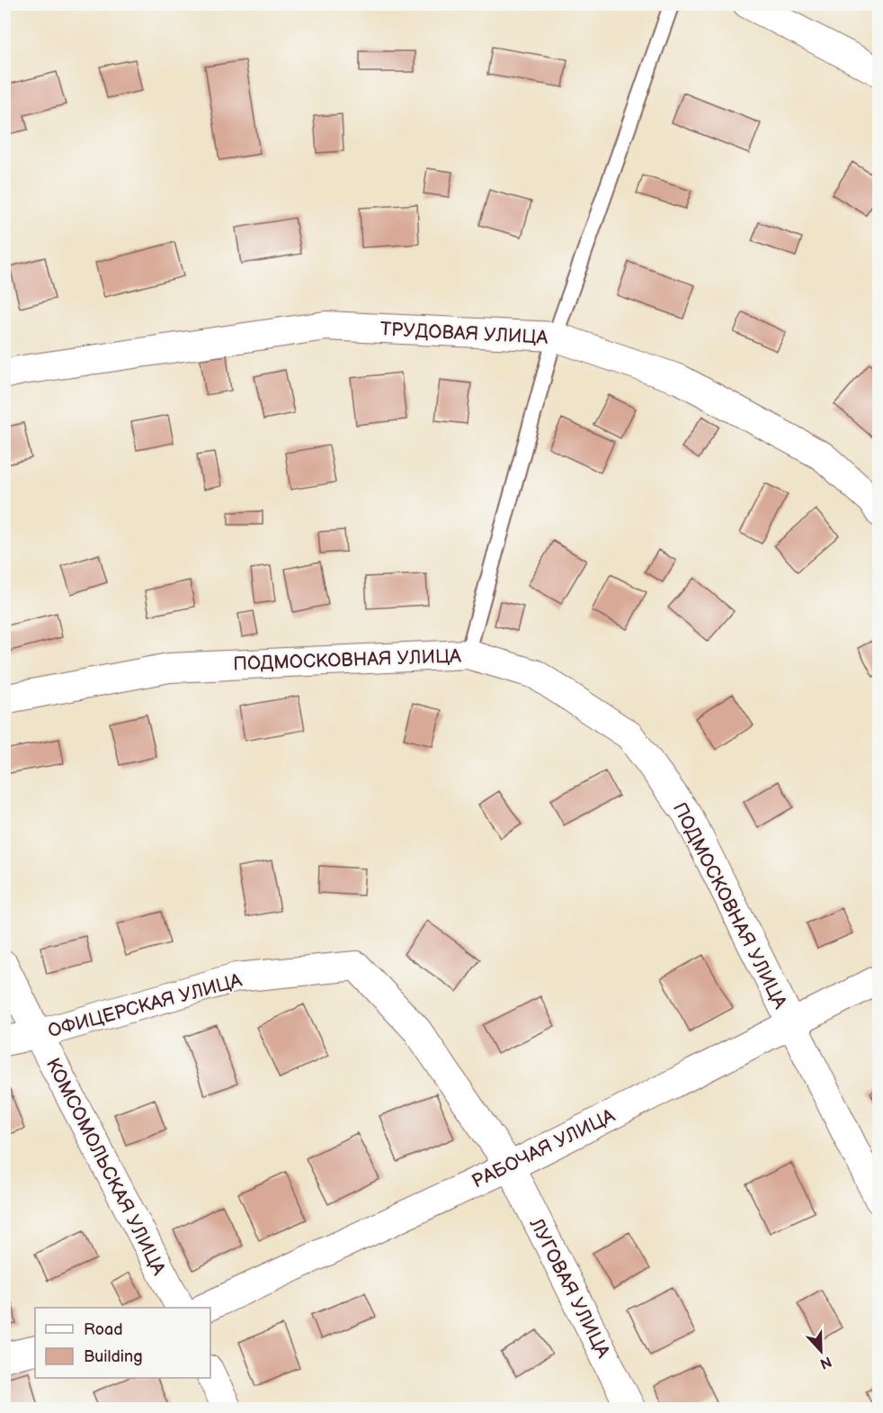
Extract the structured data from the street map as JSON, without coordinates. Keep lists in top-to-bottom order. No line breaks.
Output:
{"streets":{"street":["ТРУДОВАЯ УЛИЦА","ПОДМОСКОВНАЯ УЛИЦА","ОФИЦЕРСКАЯ УЛИЦА","РАБОЧАЯ УЛИЦА","КОМСОМОЛЬСКАЯ УЛИЦА","ЛУГОВАЯ УЛИЦА"]},"crossings":[["ПОДМОСКОВНАЯ УЛИЦА","РАБОЧАЯ УЛИЦА"],["ОФИЦЕРСКАЯ УЛИЦА","РАБОЧАЯ УЛИЦА"],["ОФИЦЕРСКАЯ УЛИЦА","КОМСОМОЛЬСКАЯ УЛИЦА"],["ОФИЦЕРСКАЯ УЛИЦА","ЛУГОВАЯ УЛИЦА"],["РАБОЧАЯ УЛИЦА","ЛУГОВАЯ УЛИЦА"]],"legend":["Road","Building"],"north":"bottom"}
